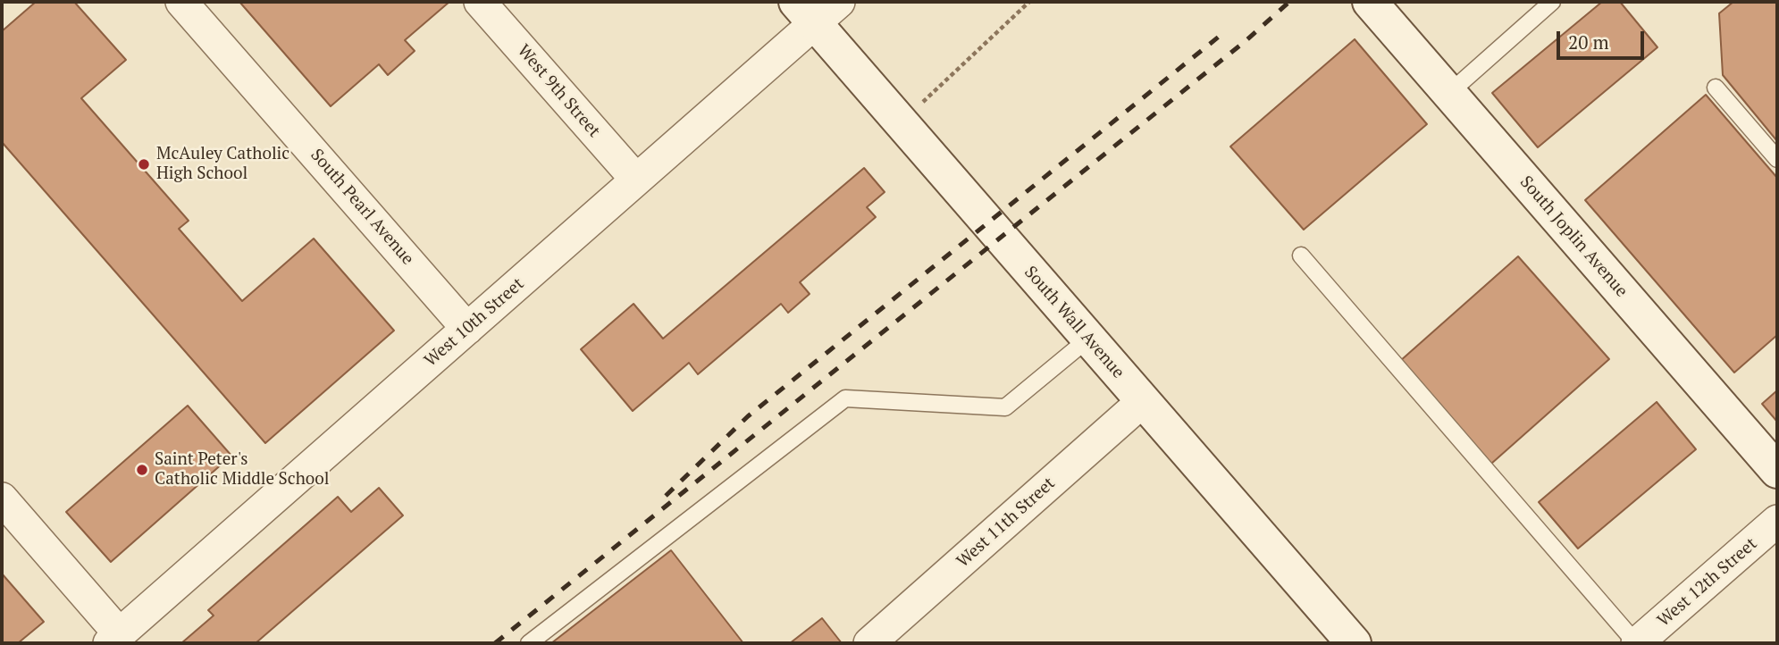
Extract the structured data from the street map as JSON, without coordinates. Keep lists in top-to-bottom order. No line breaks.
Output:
{"streets":{"street":["West 9th Street","South Pearl Avenue","South Joplin Avenue","West 10th Street","South Wall Avenue","West 11th Street","West 12th Street"]},"crossings":[["West 9th Street","West 10th Street"],["South Pearl Avenue","West 10th Street"],["West 10th Street","South Wall Avenue"],["South Wall Avenue","West 11th Street"]],"places":["McAuley Catholic High School","Saint Peter's Catholic Middle School"],"scale_bar":"20 m"}
